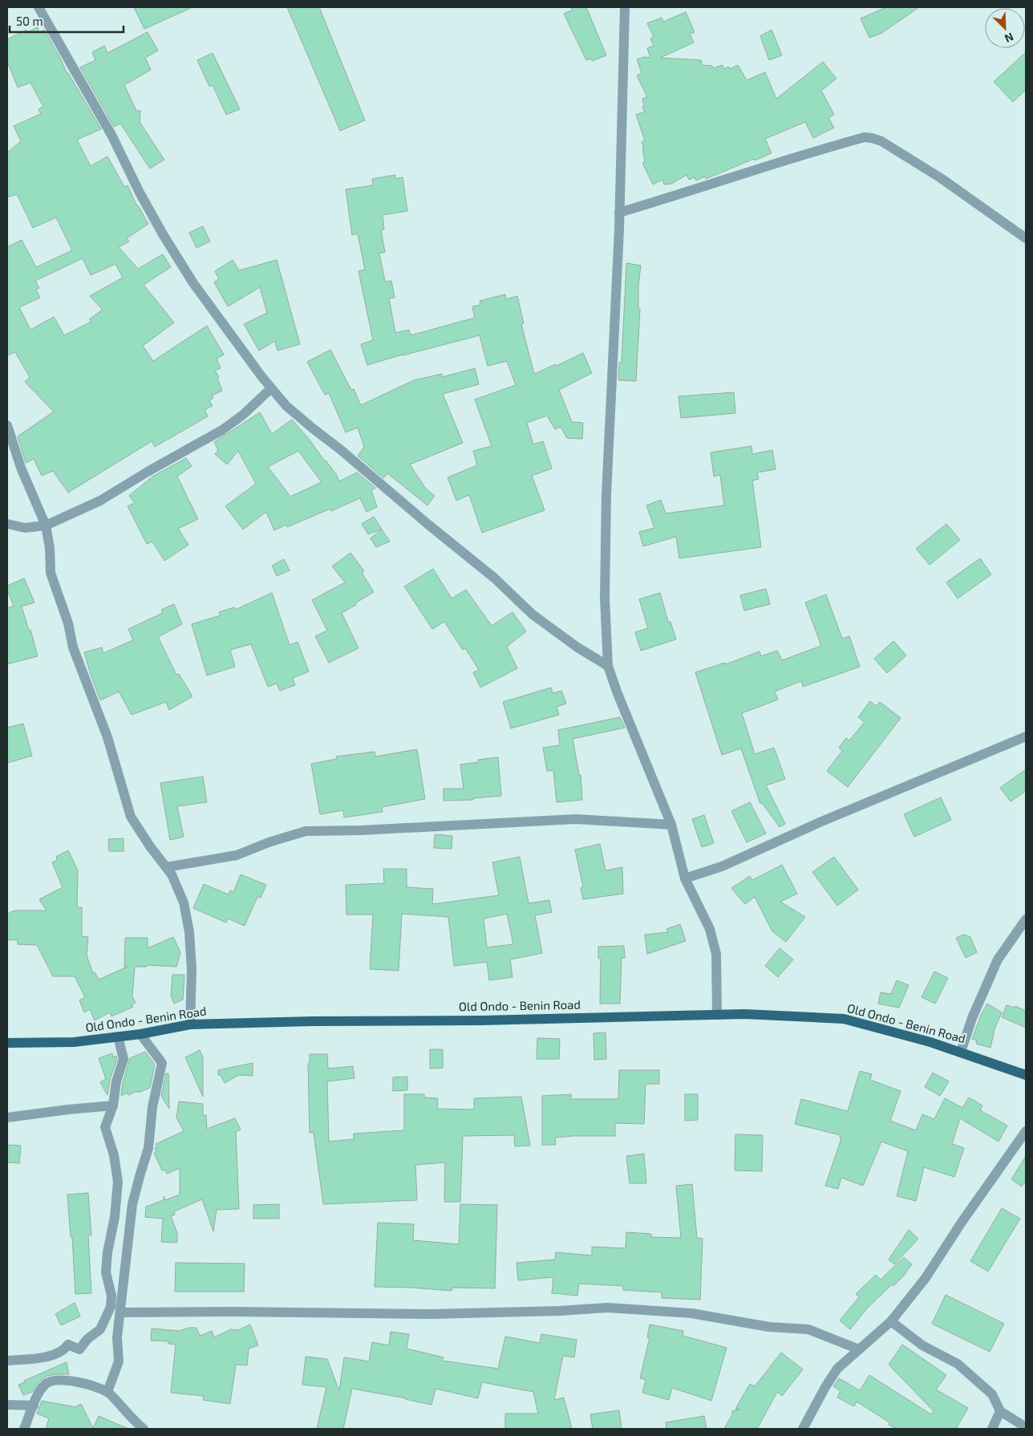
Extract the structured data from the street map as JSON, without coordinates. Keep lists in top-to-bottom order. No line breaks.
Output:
{"streets":{"main road":["Old Ondo - Benin Road"]},"scale_bar":"50 m","north":"bottom right"}
